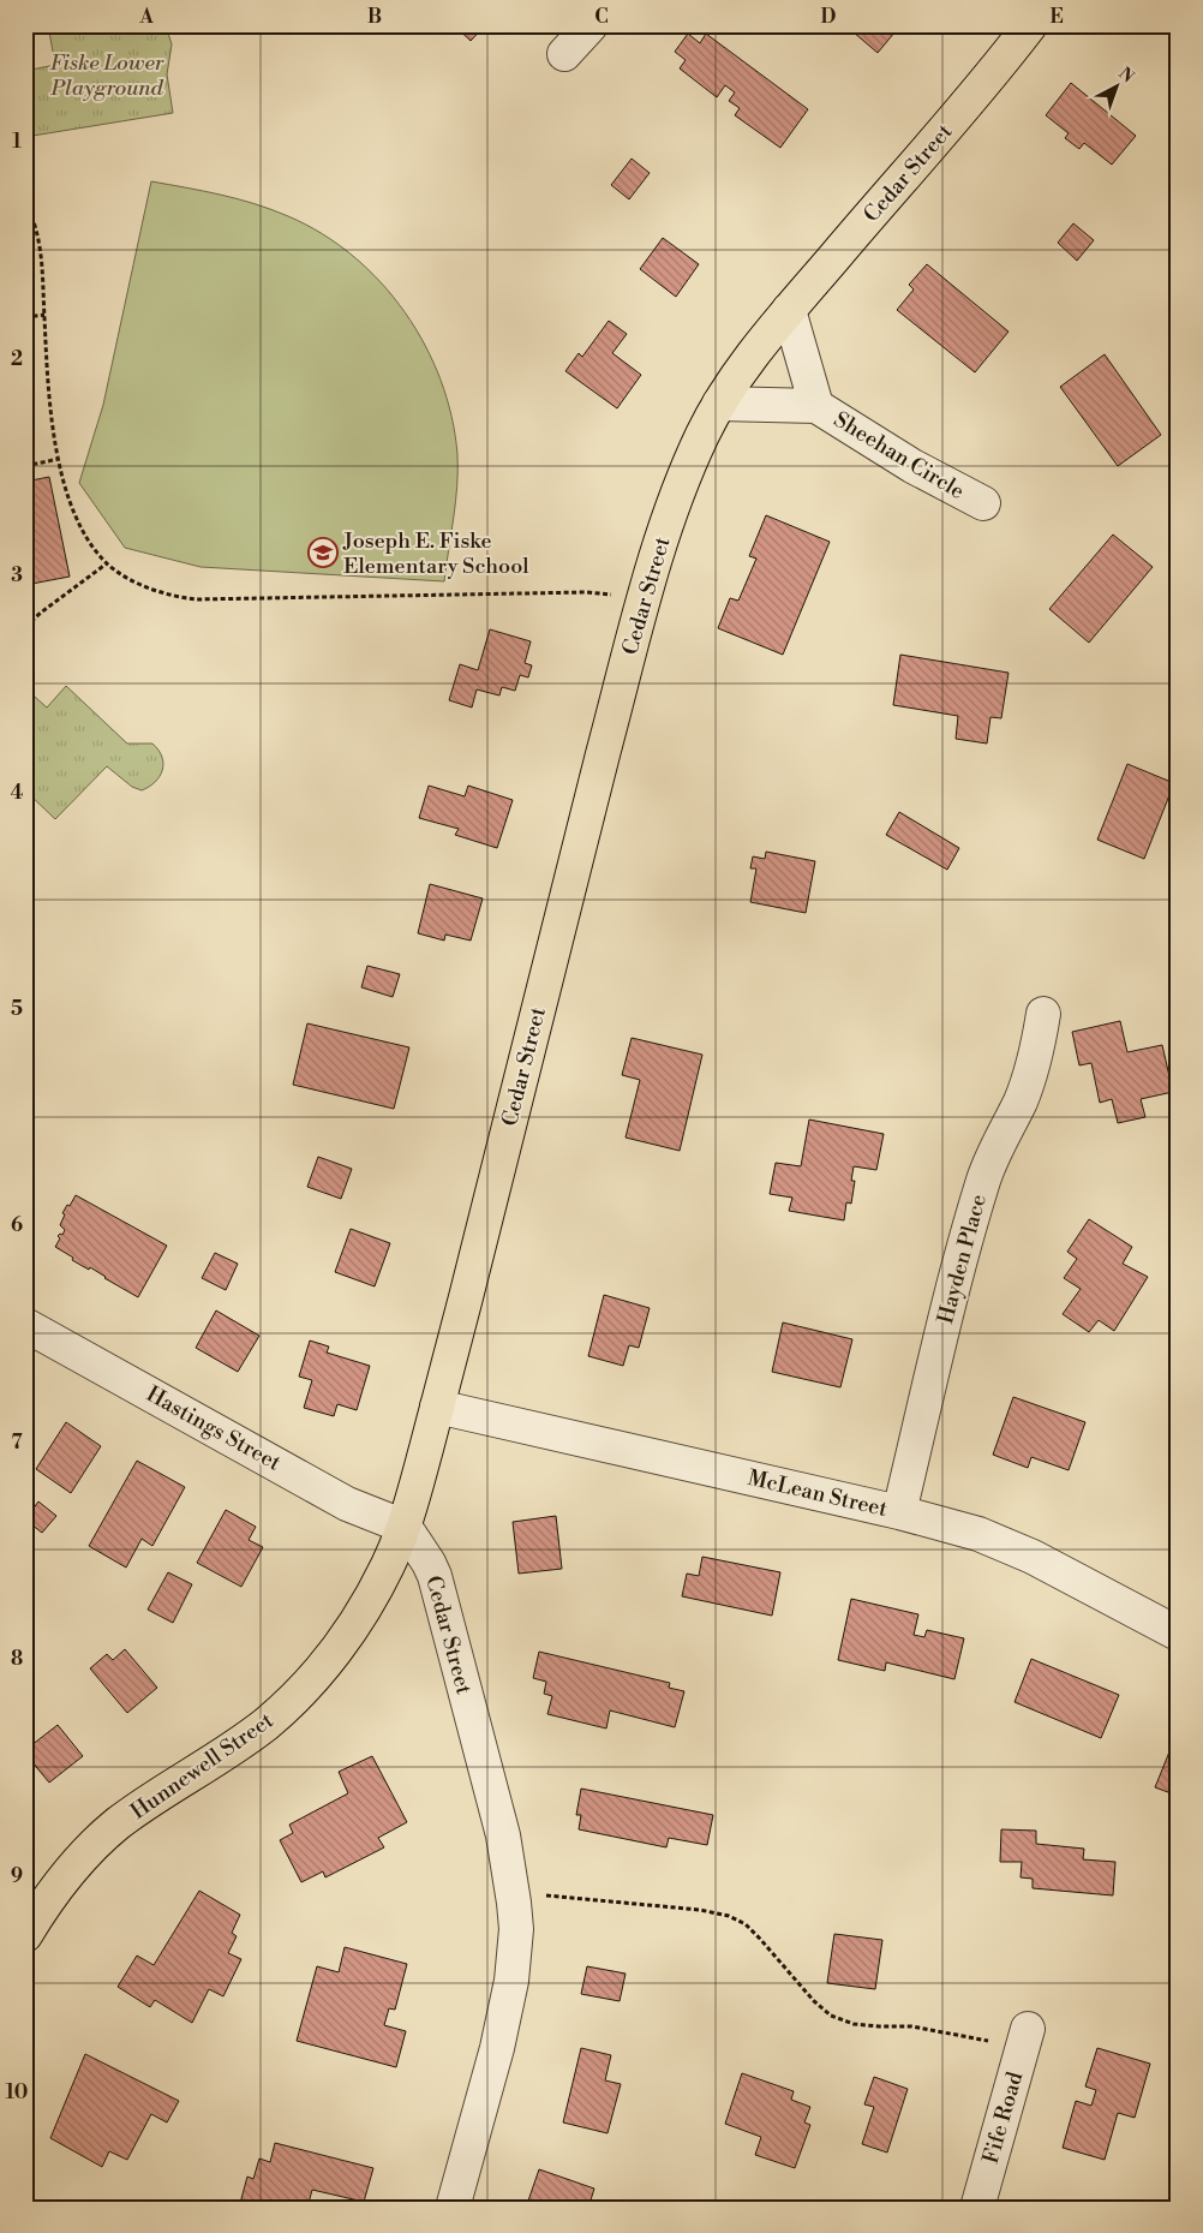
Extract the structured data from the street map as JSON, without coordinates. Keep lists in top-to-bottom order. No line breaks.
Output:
{"streets":{"main road":["Cedar Street","Hunnewell Street"],"street":["Sheehan Circle","Hayden Place","Hastings Street","McLean Street","Fife Road"]},"crossings":[["Cedar Street","Sheehan Circle"],["Cedar Street","Hastings Street"],["Cedar Street","McLean Street"],["Cedar Street","Hunnewell Street"],["Hayden Place","McLean Street"],["Hastings Street","Hunnewell Street"]],"parks":["Fiske Lower Playground"],"places":{"school or university":["Joseph E. Fiske Elementary School"]},"north":"top right","grid":{"columns":["A","B","C","D","E"],"rows":["1","2","3","4","5","6","7","8","9","10"]}}
